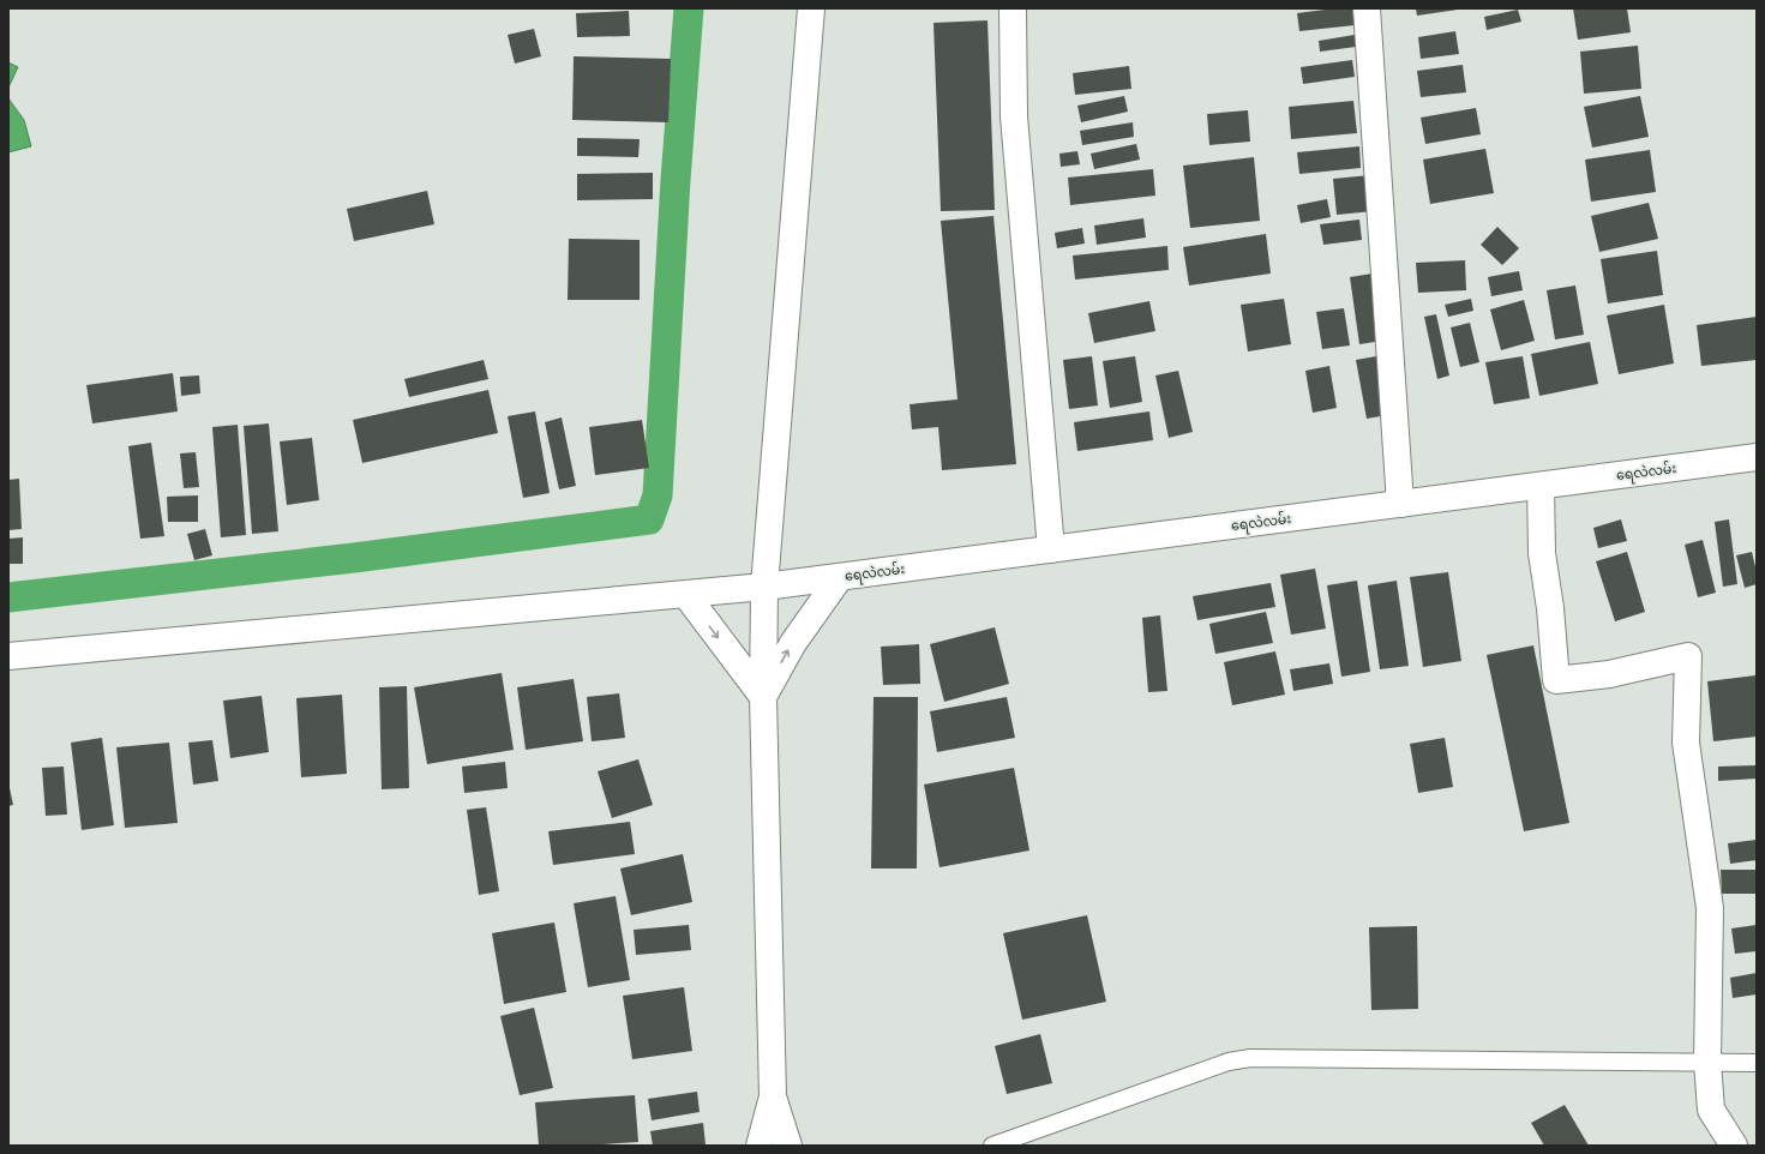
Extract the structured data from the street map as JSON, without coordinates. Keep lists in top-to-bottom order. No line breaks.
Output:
{"streets":{"main road":["ရေလဲလမ်း"]}}
